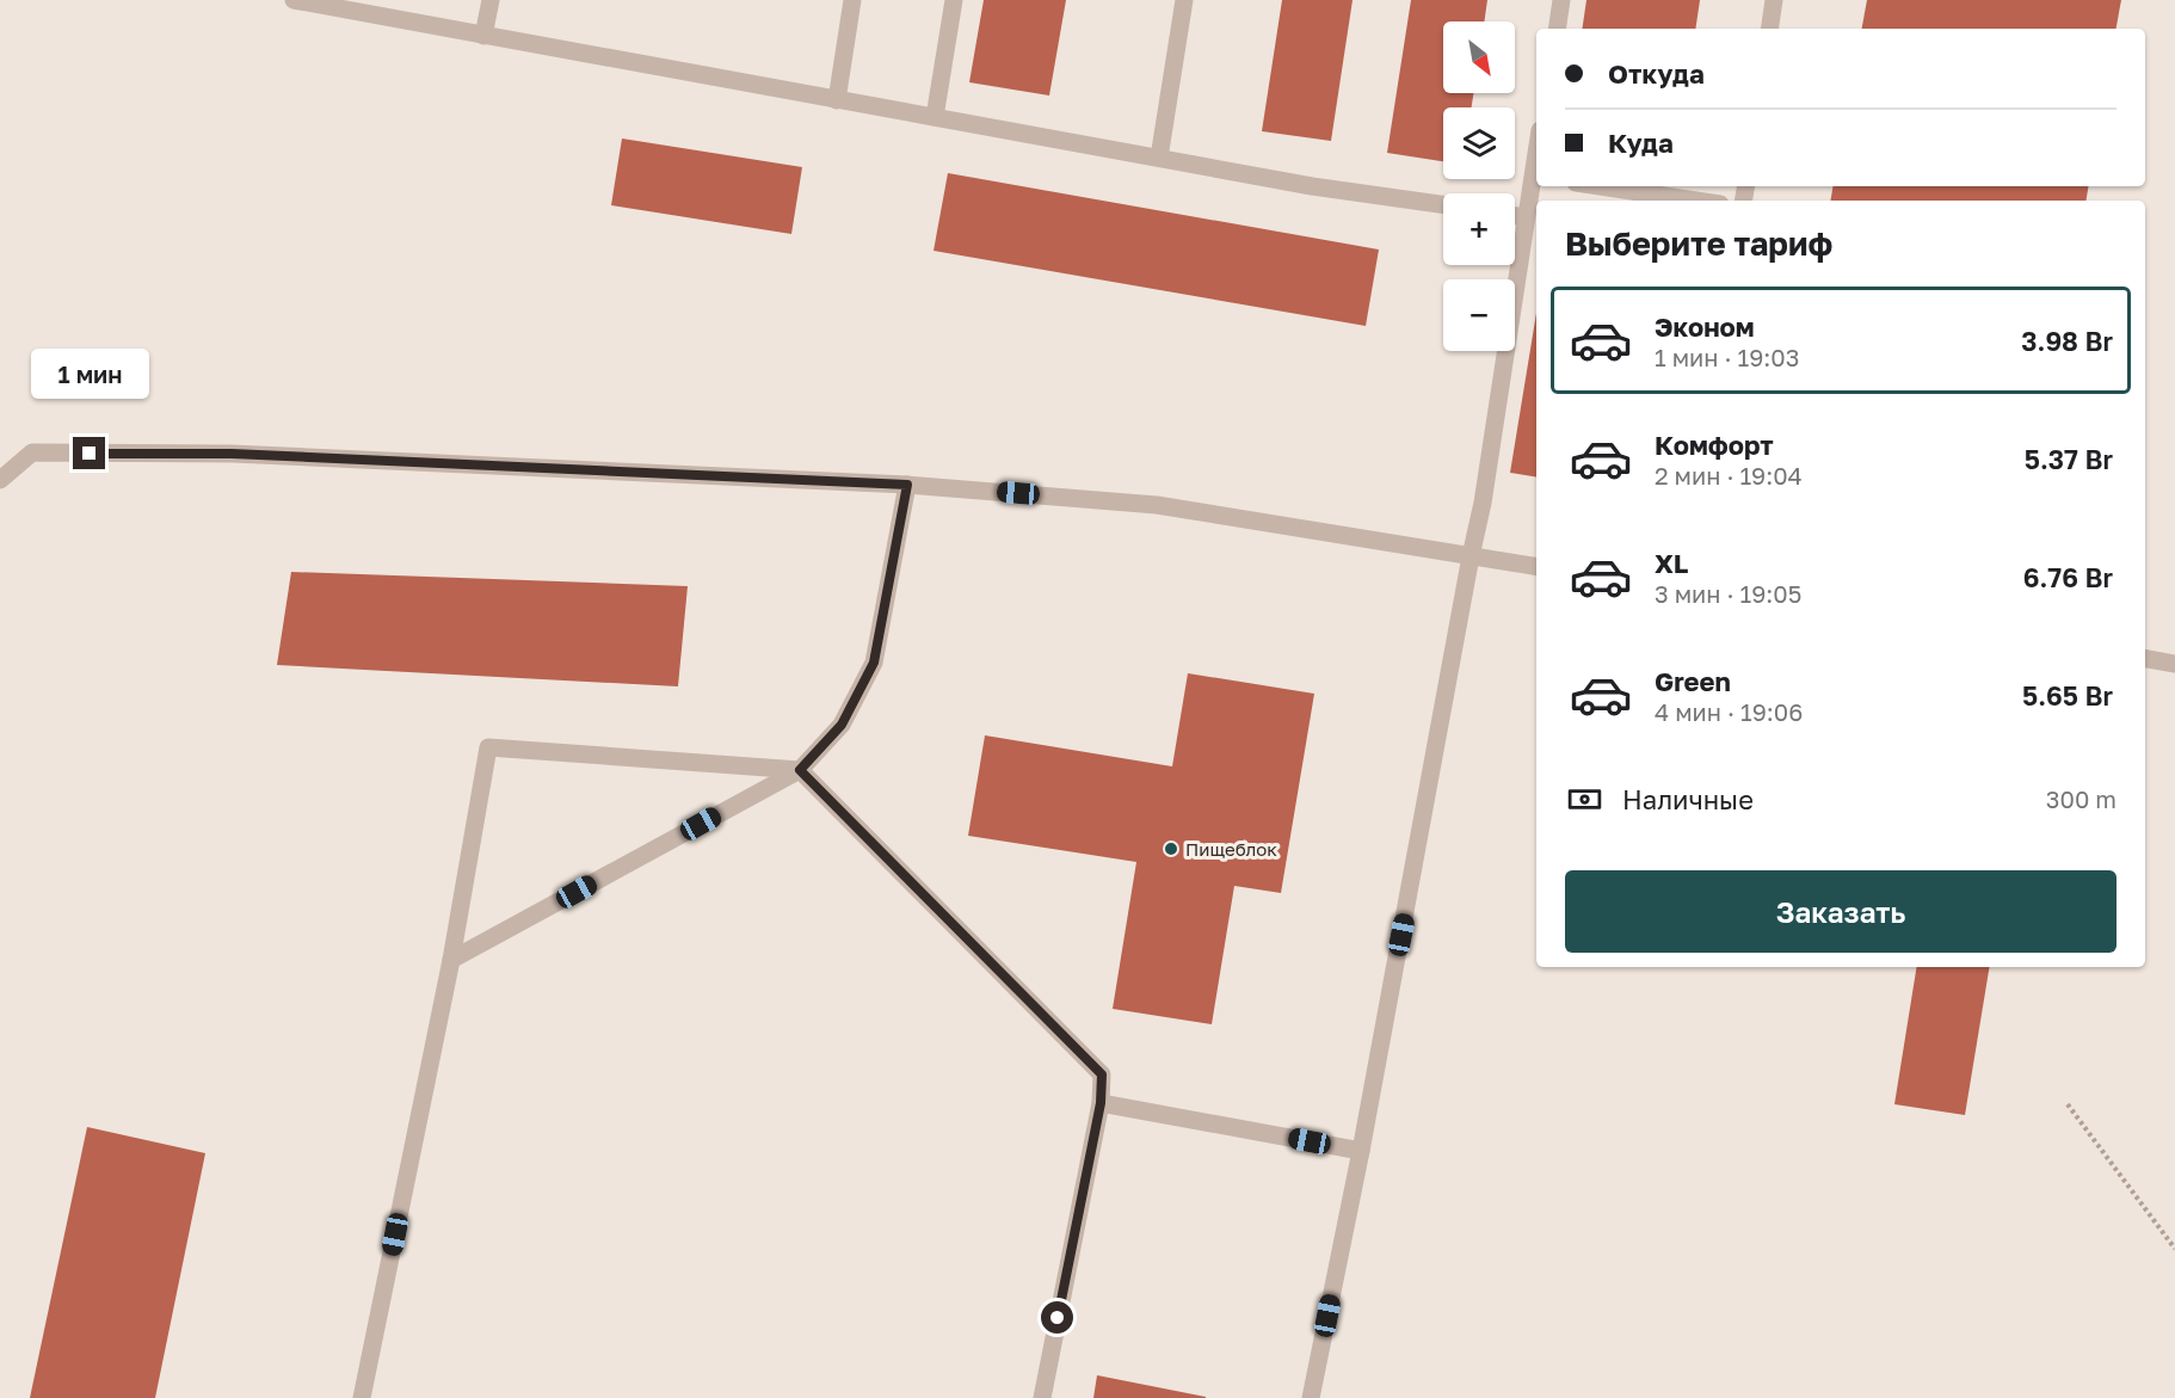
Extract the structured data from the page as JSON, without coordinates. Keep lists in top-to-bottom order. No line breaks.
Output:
{"places":["Пищеблок"],"north":"bottom right","page":{"map_buttons":["+","−"],"banner":["Откуда","Куда"],"heading":"Выберите тариф","list":[{"name":"Эконом","note":"1 мин · 19:03","value":"3.98 Br"},{"name":"Комфорт","note":"2 мин · 19:04","value":"5.37 Br"},{"name":"XL","note":"3 мин · 19:05","value":"6.76 Br"},{"name":"Green","note":"4 мин · 19:06","value":"5.65 Br"}],"bubble":"1 мин","pay":["Наличные","300 m"],"buttons":"Заказать"}}
